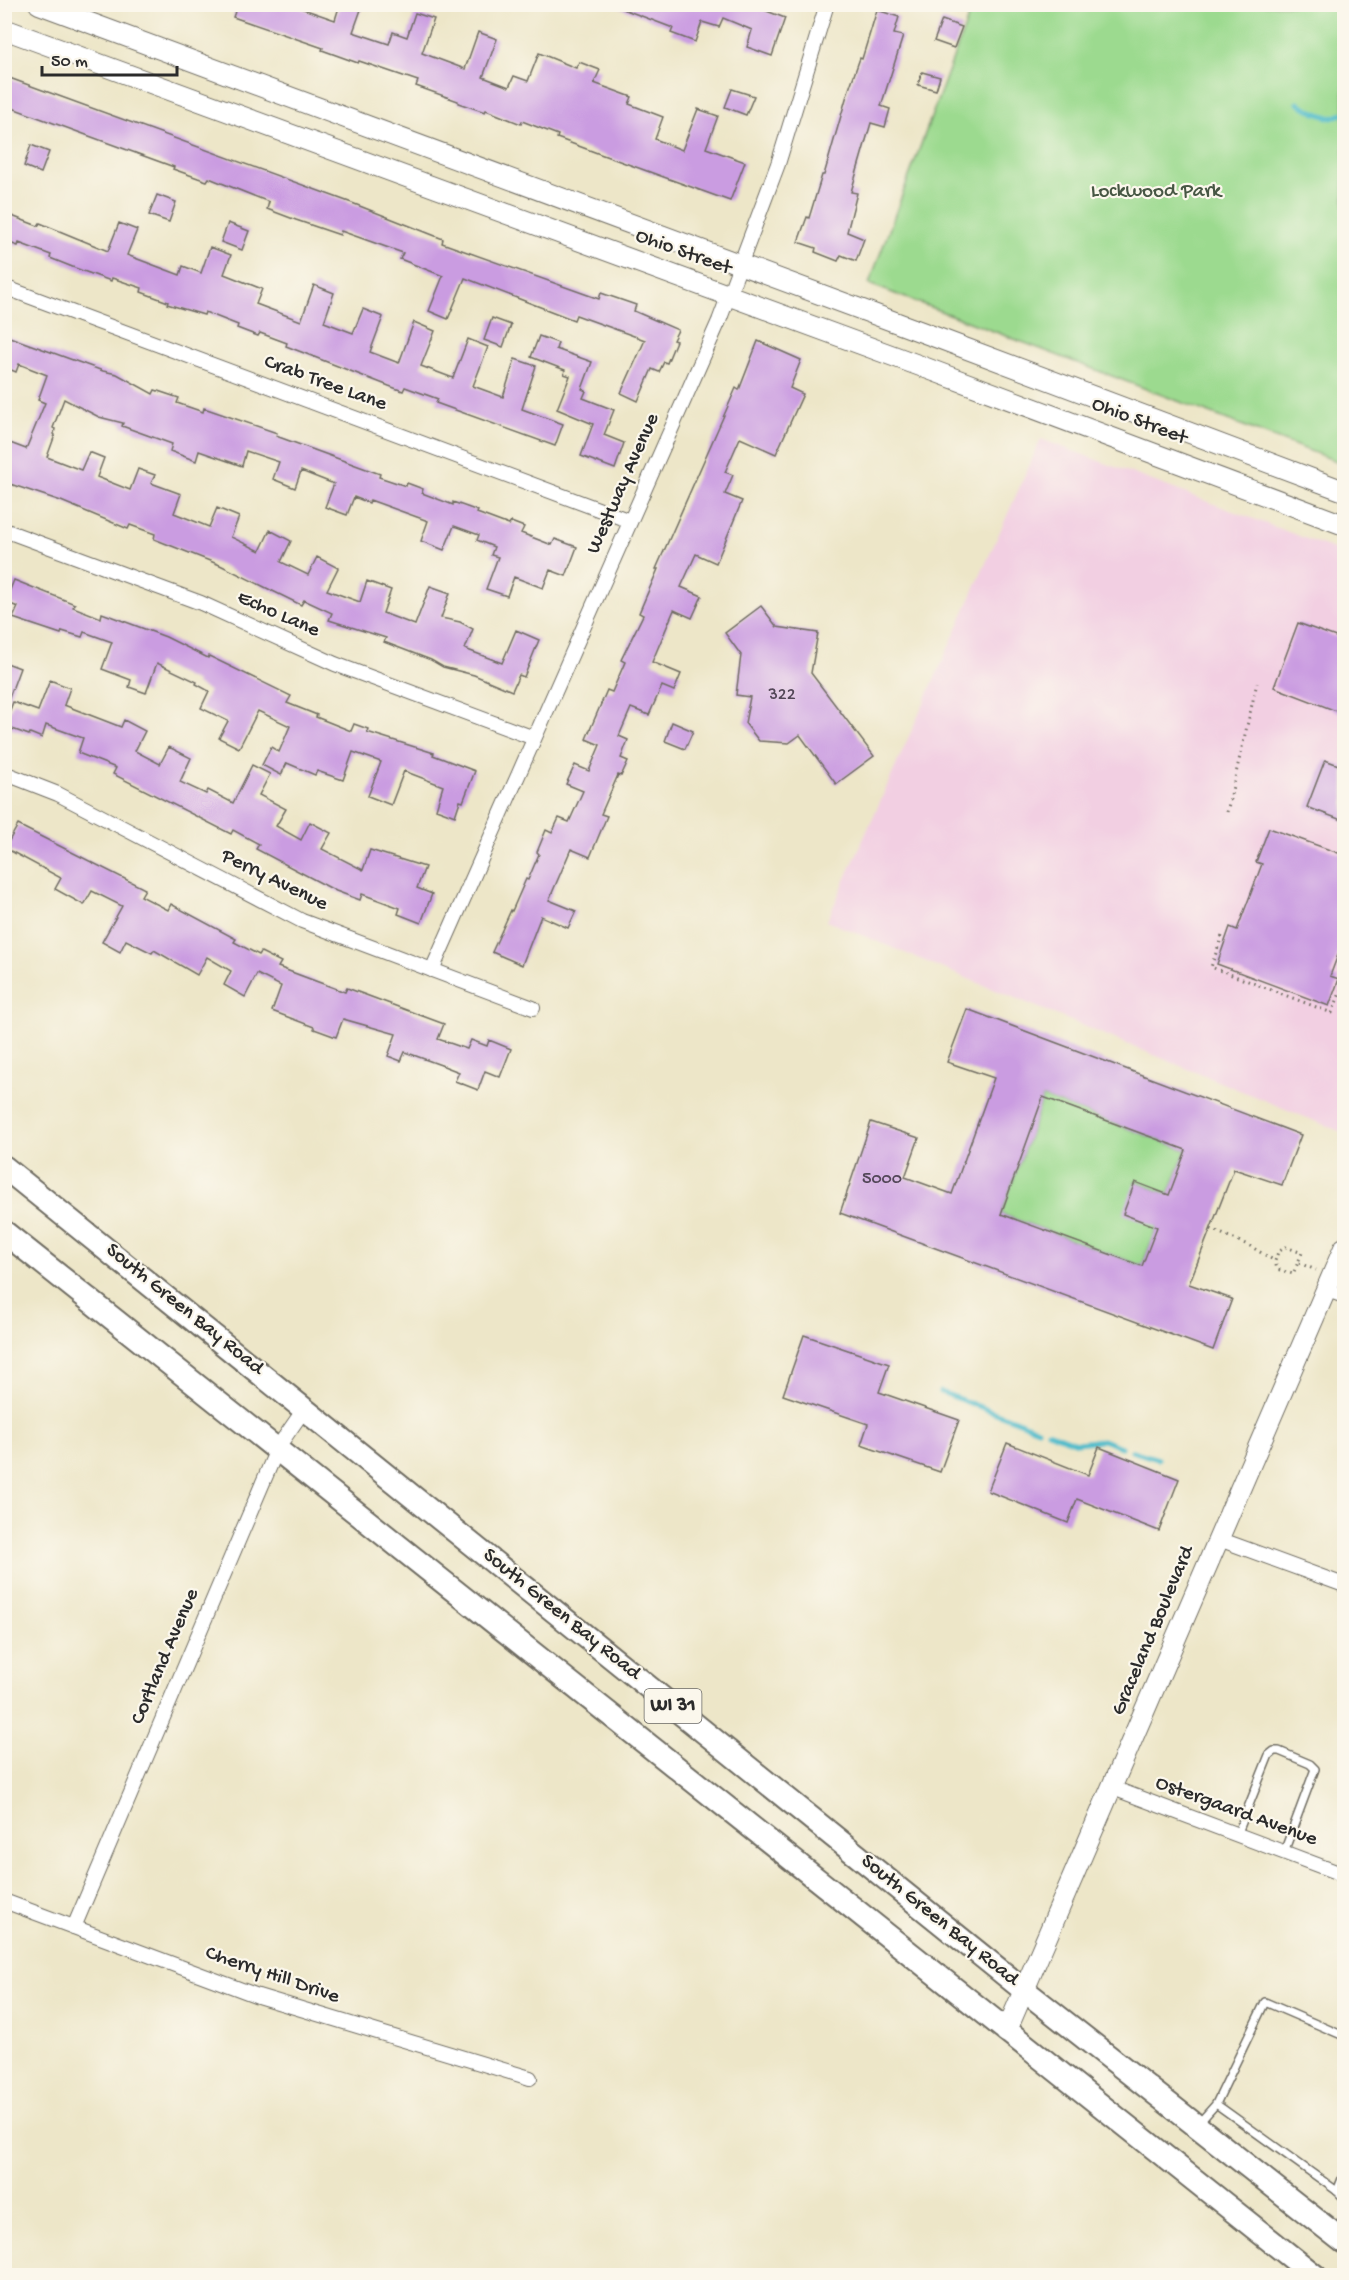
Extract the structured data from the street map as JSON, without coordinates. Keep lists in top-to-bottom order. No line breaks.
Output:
{"streets":{"main road":["South Green Bay Road","WI 31"],"street":["Ohio Street","Crab Tree Lane","Westway Avenue","Echo Lane","Perry Avenue","Graceland Boulevard","Cortland Avenue","Ostergaard Avenue","Cherry Hill Drive"]},"crossings":[["Ohio Street","Westway Avenue"],["Crab Tree Lane","Westway Avenue"],["Westway Avenue","Echo Lane"],["Westway Avenue","Perry Avenue"],["South Green Bay Road","Graceland Boulevard"],["South Green Bay Road","Cortland Avenue"],["Graceland Boulevard","Ostergaard Avenue"],["Cortland Avenue","Cherry Hill Drive"]],"parks":["Lockwood Park"],"house_numbers":["322","5000"],"scale_bar":"50 m"}
